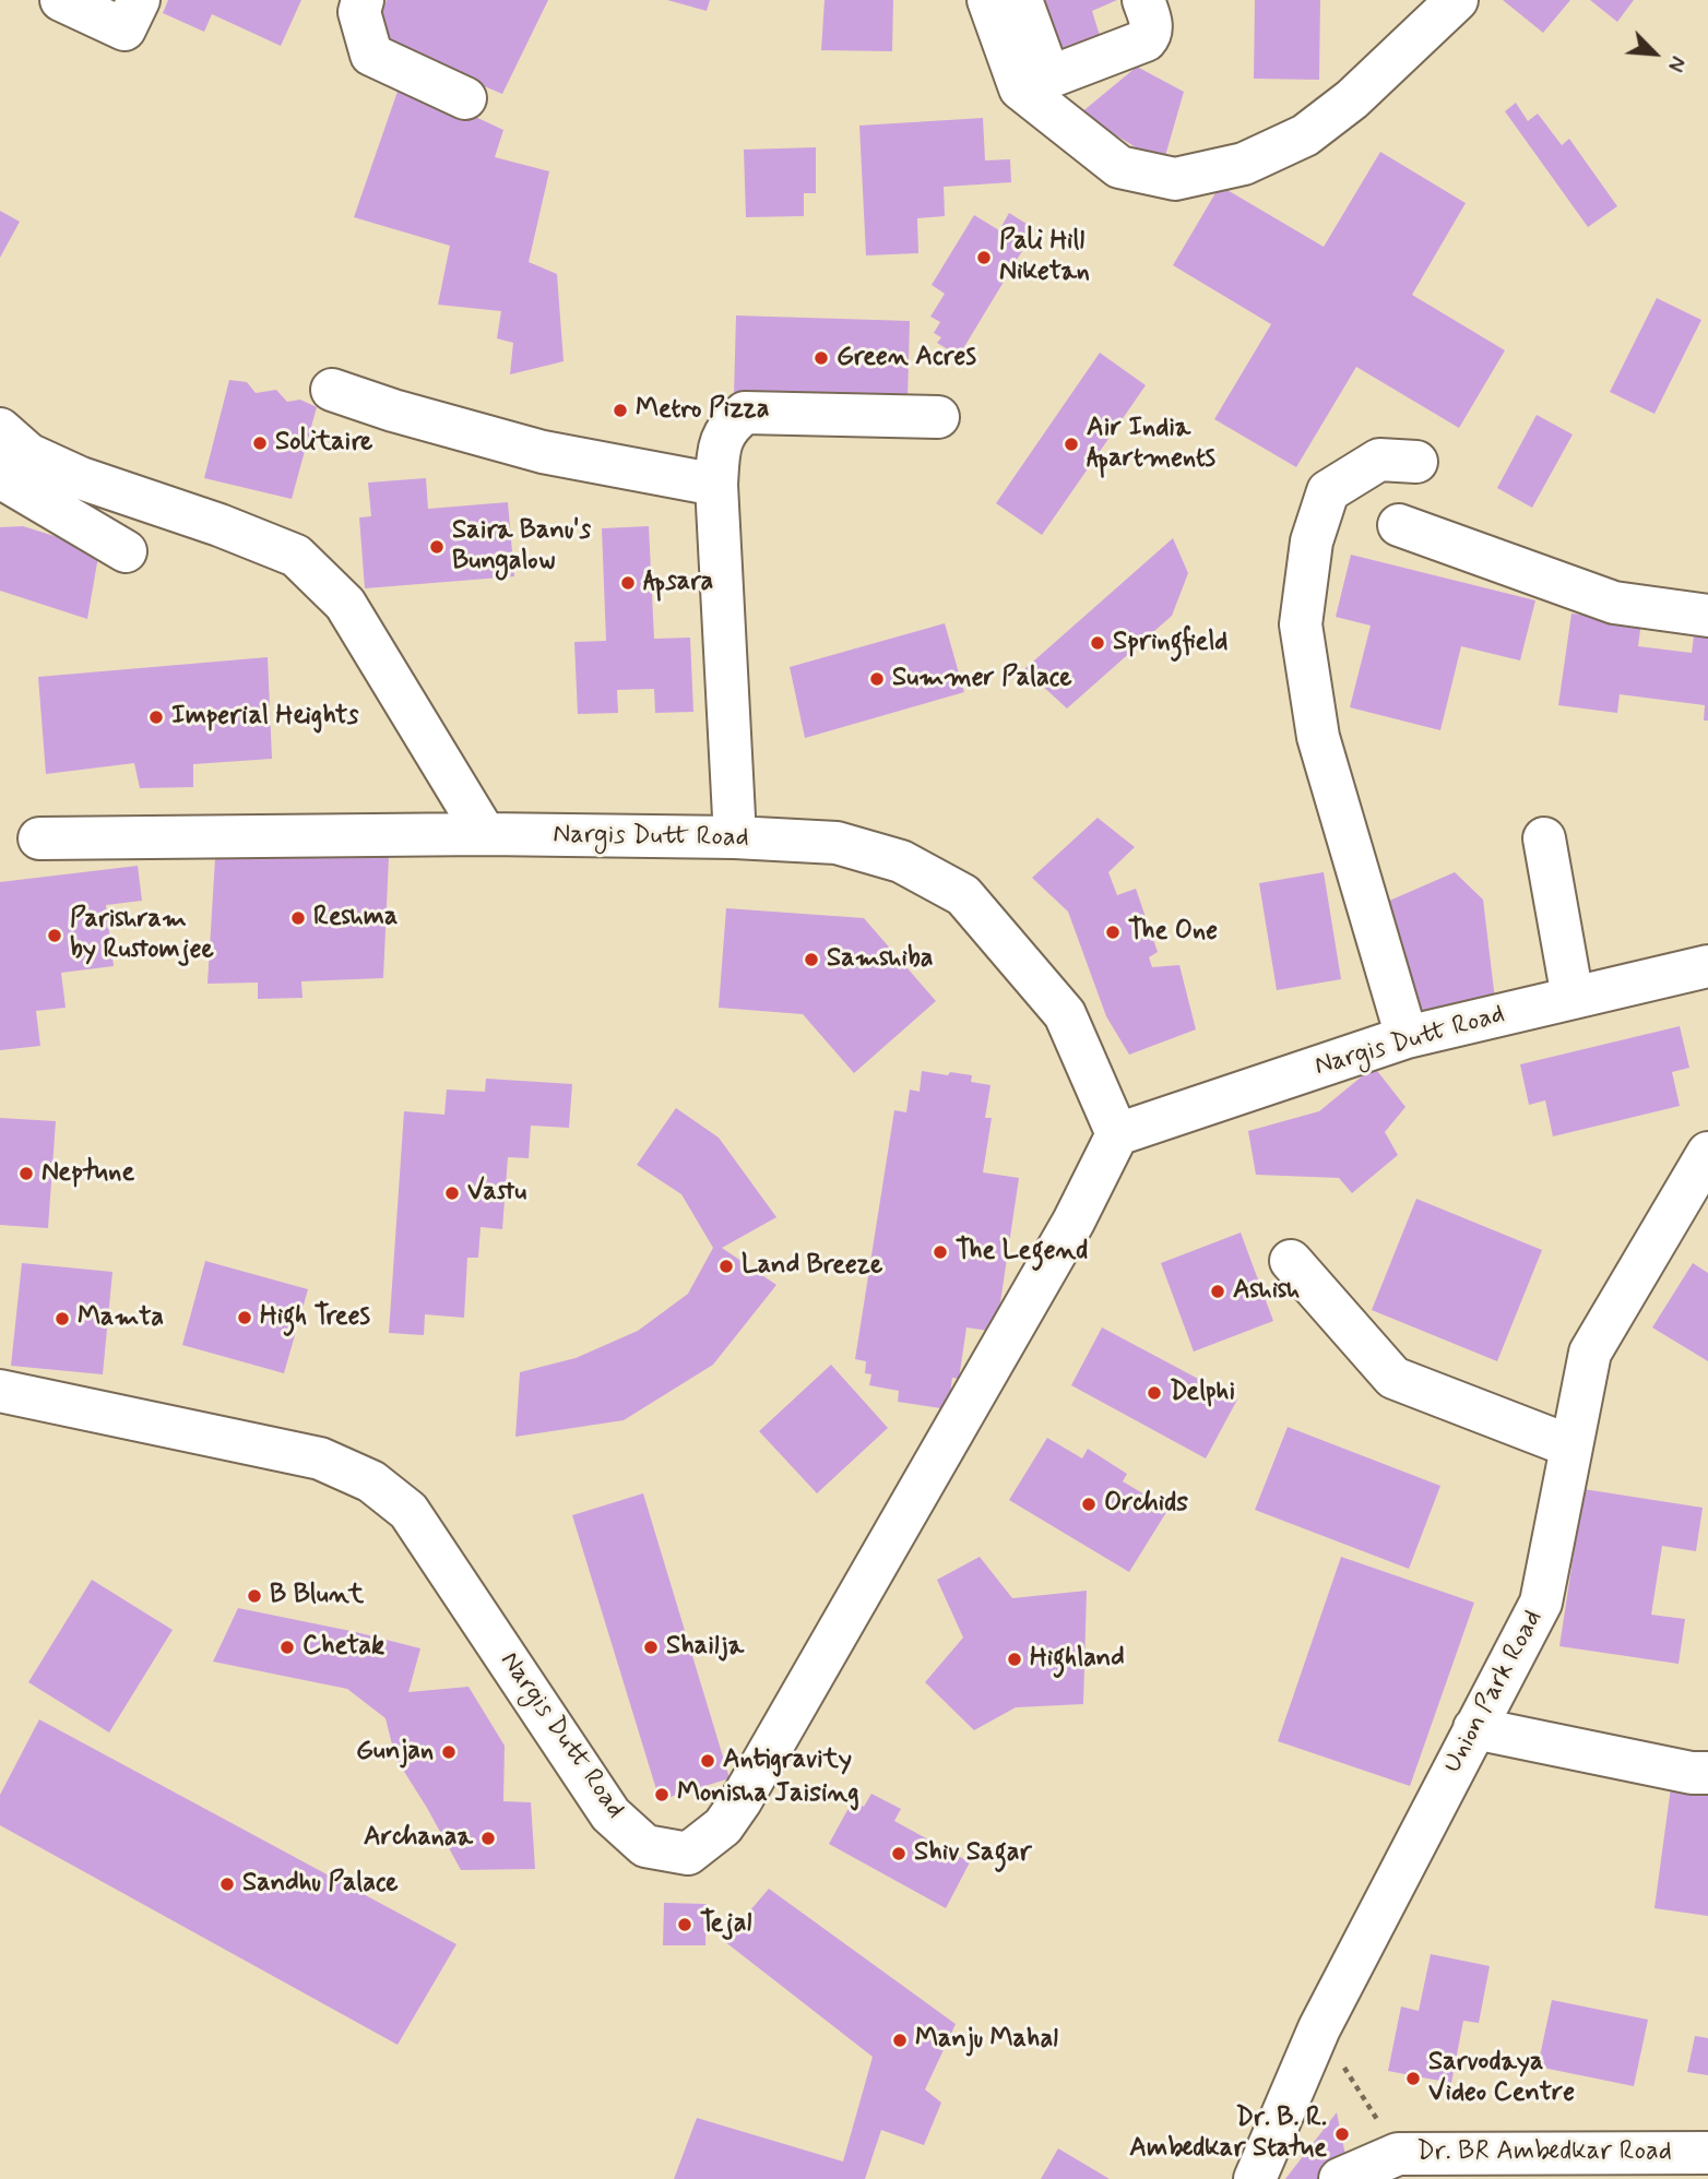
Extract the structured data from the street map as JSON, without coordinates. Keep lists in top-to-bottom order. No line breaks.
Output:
{"streets":{"street":["Nargis Dutt Road","Union Park Road","Dr. BR Ambedkar Road"]},"places":["Pali Hill Niketan","Green Acres","Metro Pizza","Solitaire","Air India Apartments","Saira Banu's Bungalow","Apsara","Springfield","Summer Palace","Imperial Heights","Reshma","The One","Parishram by Rustomjee","Samshiba","Neptune","Vastu","The Legend","Land Breeze","Ashish","High Trees","Mamta","Delphi","Orchids","B Blunt","Chetak","Shailja","Highland","Gunjan","Antigravity","Monisha Jaising","Archanaa","Shiv Sagar","Sandhu Palace","Tejal","Manju Mahal","Sarvodaya Video Centre","Dr. B. R. Ambedkar Statue"],"north":"bottom right"}
